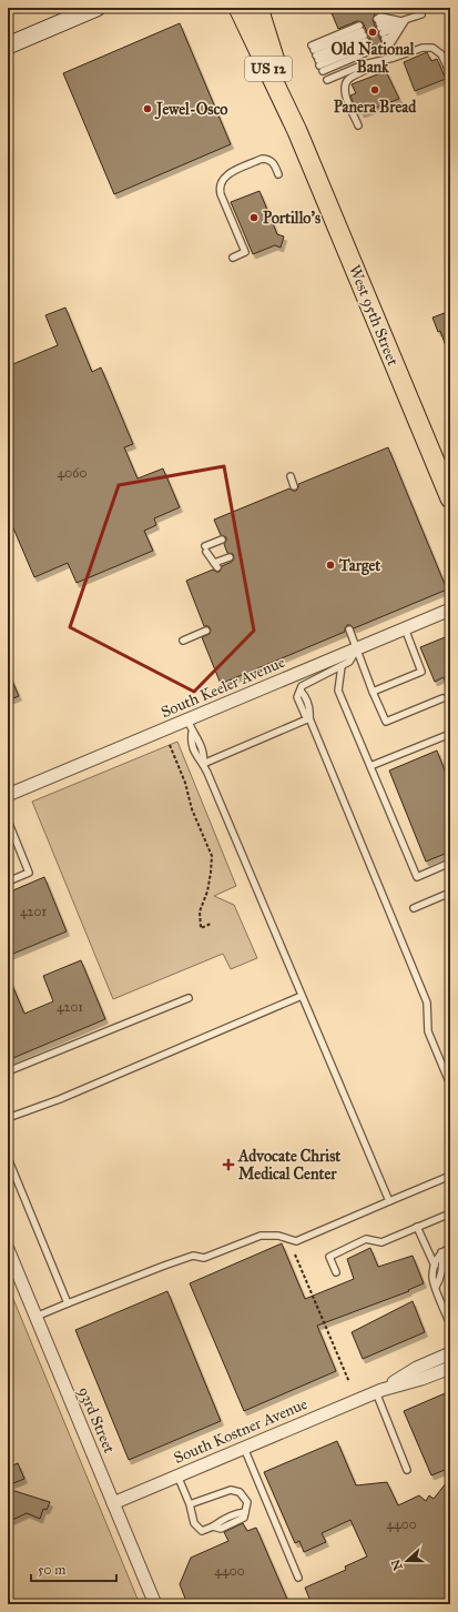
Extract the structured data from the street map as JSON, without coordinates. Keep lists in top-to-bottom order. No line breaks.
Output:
{"streets":{"main road":["US 12","West 95th Street"],"street":["South Keeler Avenue","93rd Street","South Kostner Avenue"]},"crossings":[["93rd Street","South Kostner Avenue"]],"places":{"other":["Old National Bank","Panera Bread","Jewel-Osco","Portillo's","Target"],"health":["Advocate Christ Medical Center"]},"house_numbers":["4060","4201","4201","4400","4400"],"scale_bar":"50 m","north":"left"}
